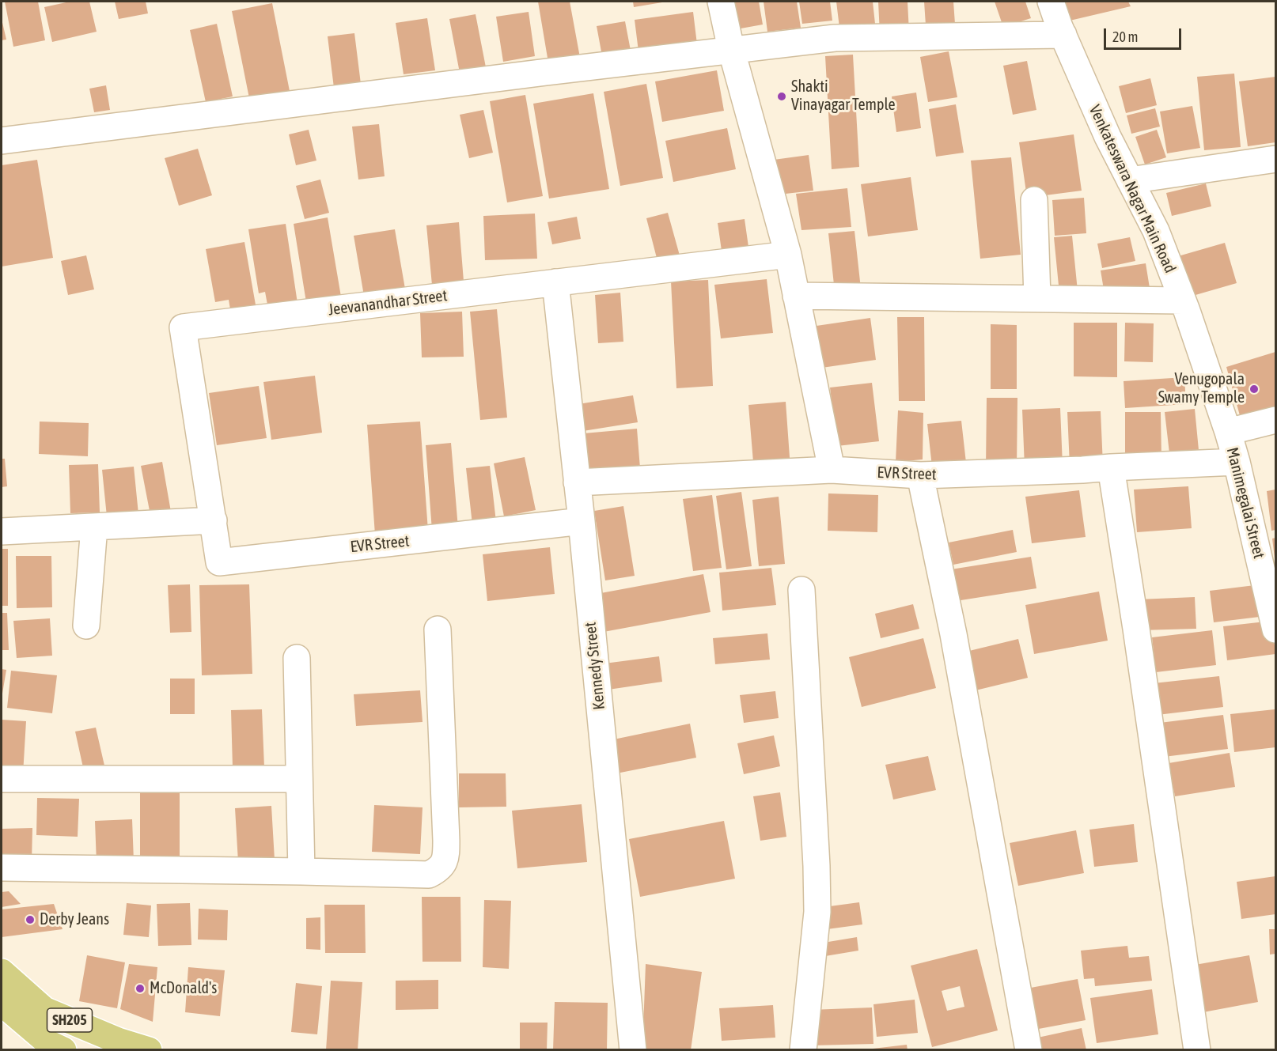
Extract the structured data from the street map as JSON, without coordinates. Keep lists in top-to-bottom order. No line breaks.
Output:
{"streets":{"main road":["SH205"],"street":["Venkateswara Nagar Main Road","Jeevanandhar Street","EVR Street","Manimegalai Street","Kennedy Street"]},"crossings":[["Venkateswara Nagar Main Road","Manimegalai Street"],["Jeevanandhar Street","EVR Street"],["Jeevanandhar Street","Kennedy Street"],["EVR Street","Manimegalai Street"],["EVR Street","Kennedy Street"]],"places":["Shakti Vinayagar Temple","Venugopala Swamy Temple","Derby Jeans","McDonald's"],"scale_bar":"20 m"}
